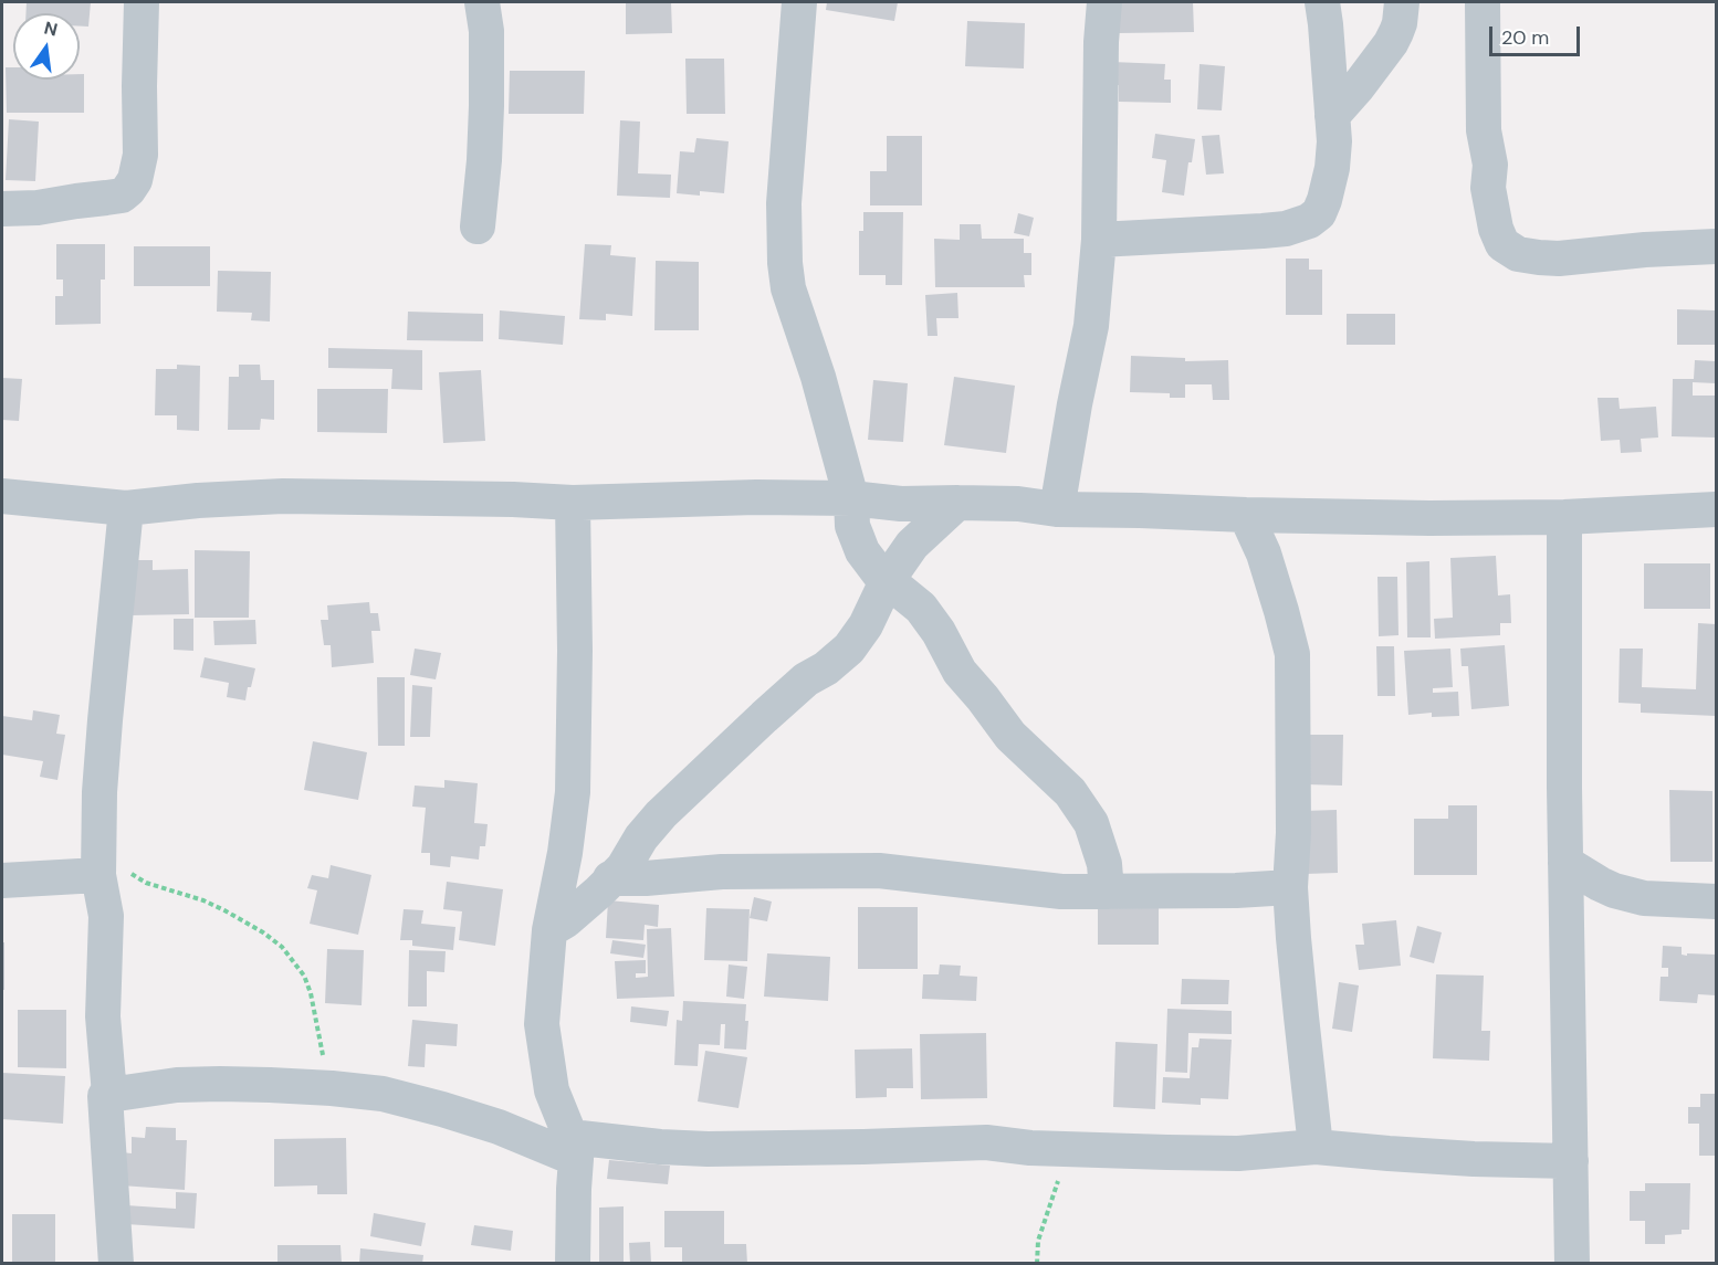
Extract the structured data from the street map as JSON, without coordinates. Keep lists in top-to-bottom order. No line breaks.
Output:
{"scale_bar":"20 m","north":"top"}
